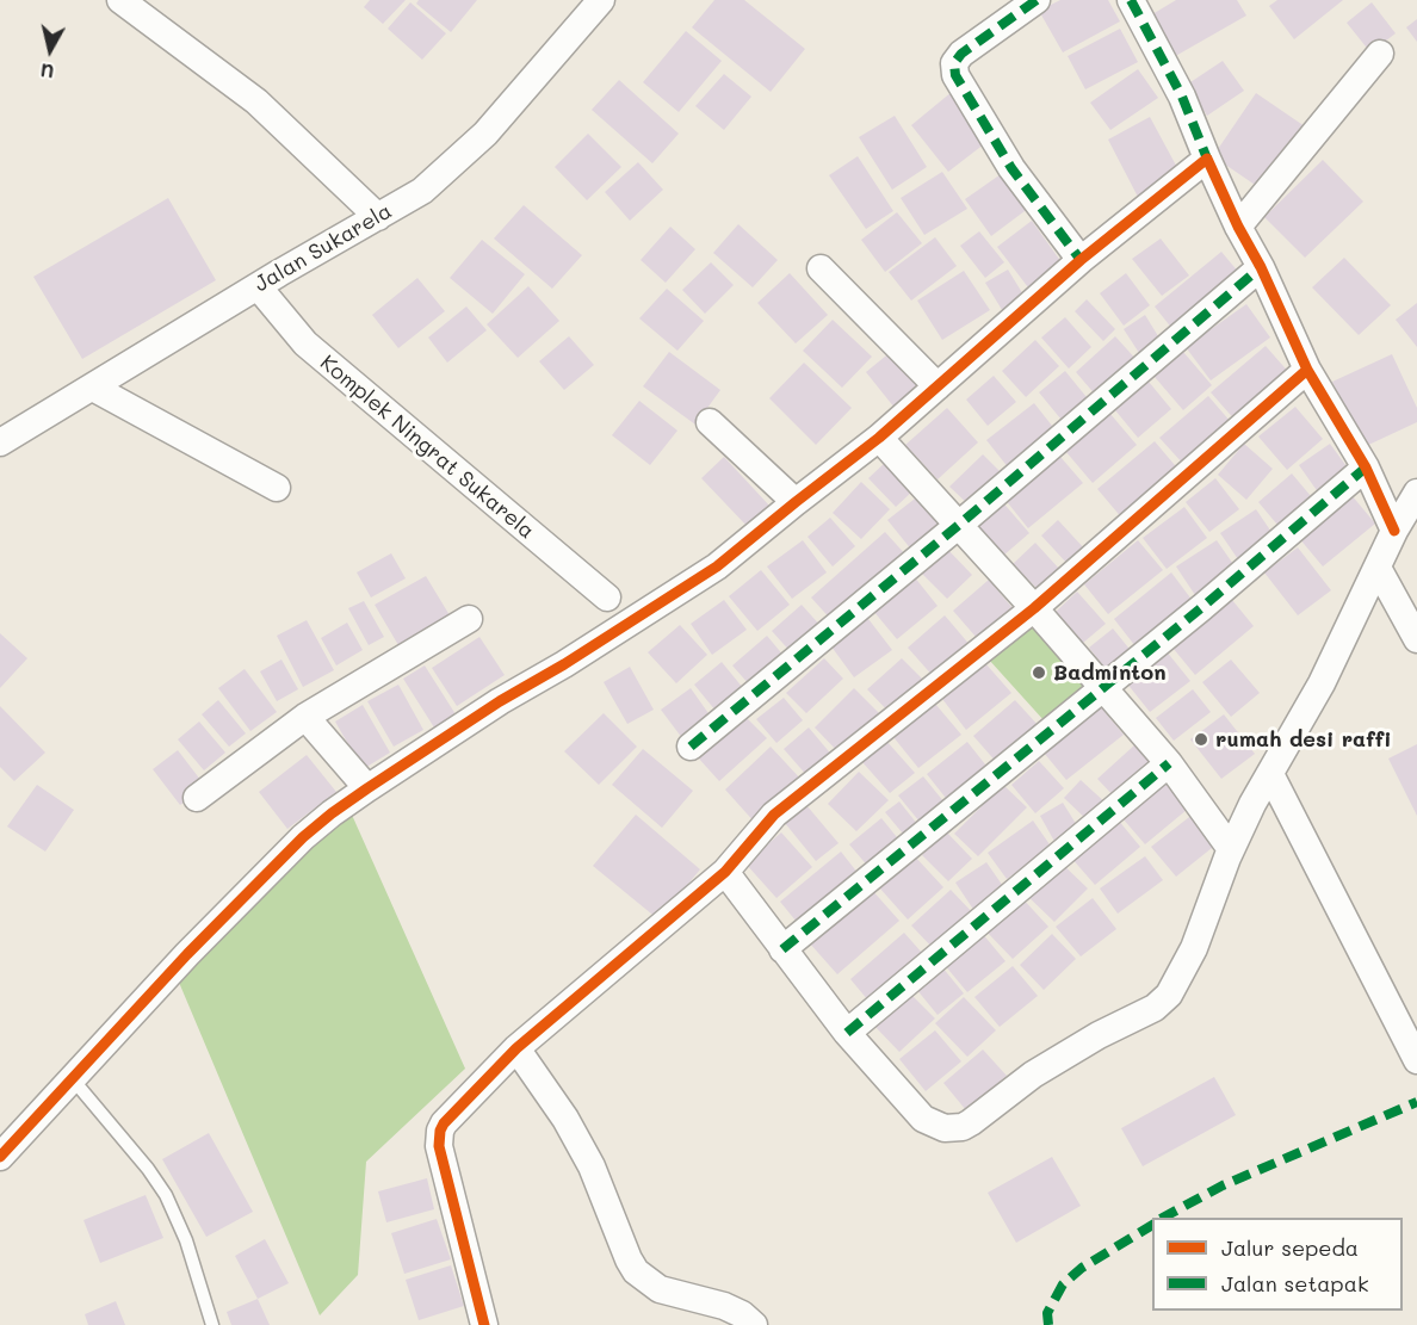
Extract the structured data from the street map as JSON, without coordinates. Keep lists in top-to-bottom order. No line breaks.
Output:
{"streets":{"street":["Jalan Sukarela","Komplek Ningrat Sukarela"]},"crossings":[["Jalan Sukarela","Komplek Ningrat Sukarela"]],"places":["Badminton","rumah desi raffi"],"legend":["Jalur sepeda","Jalan setapak"],"north":"bottom"}
